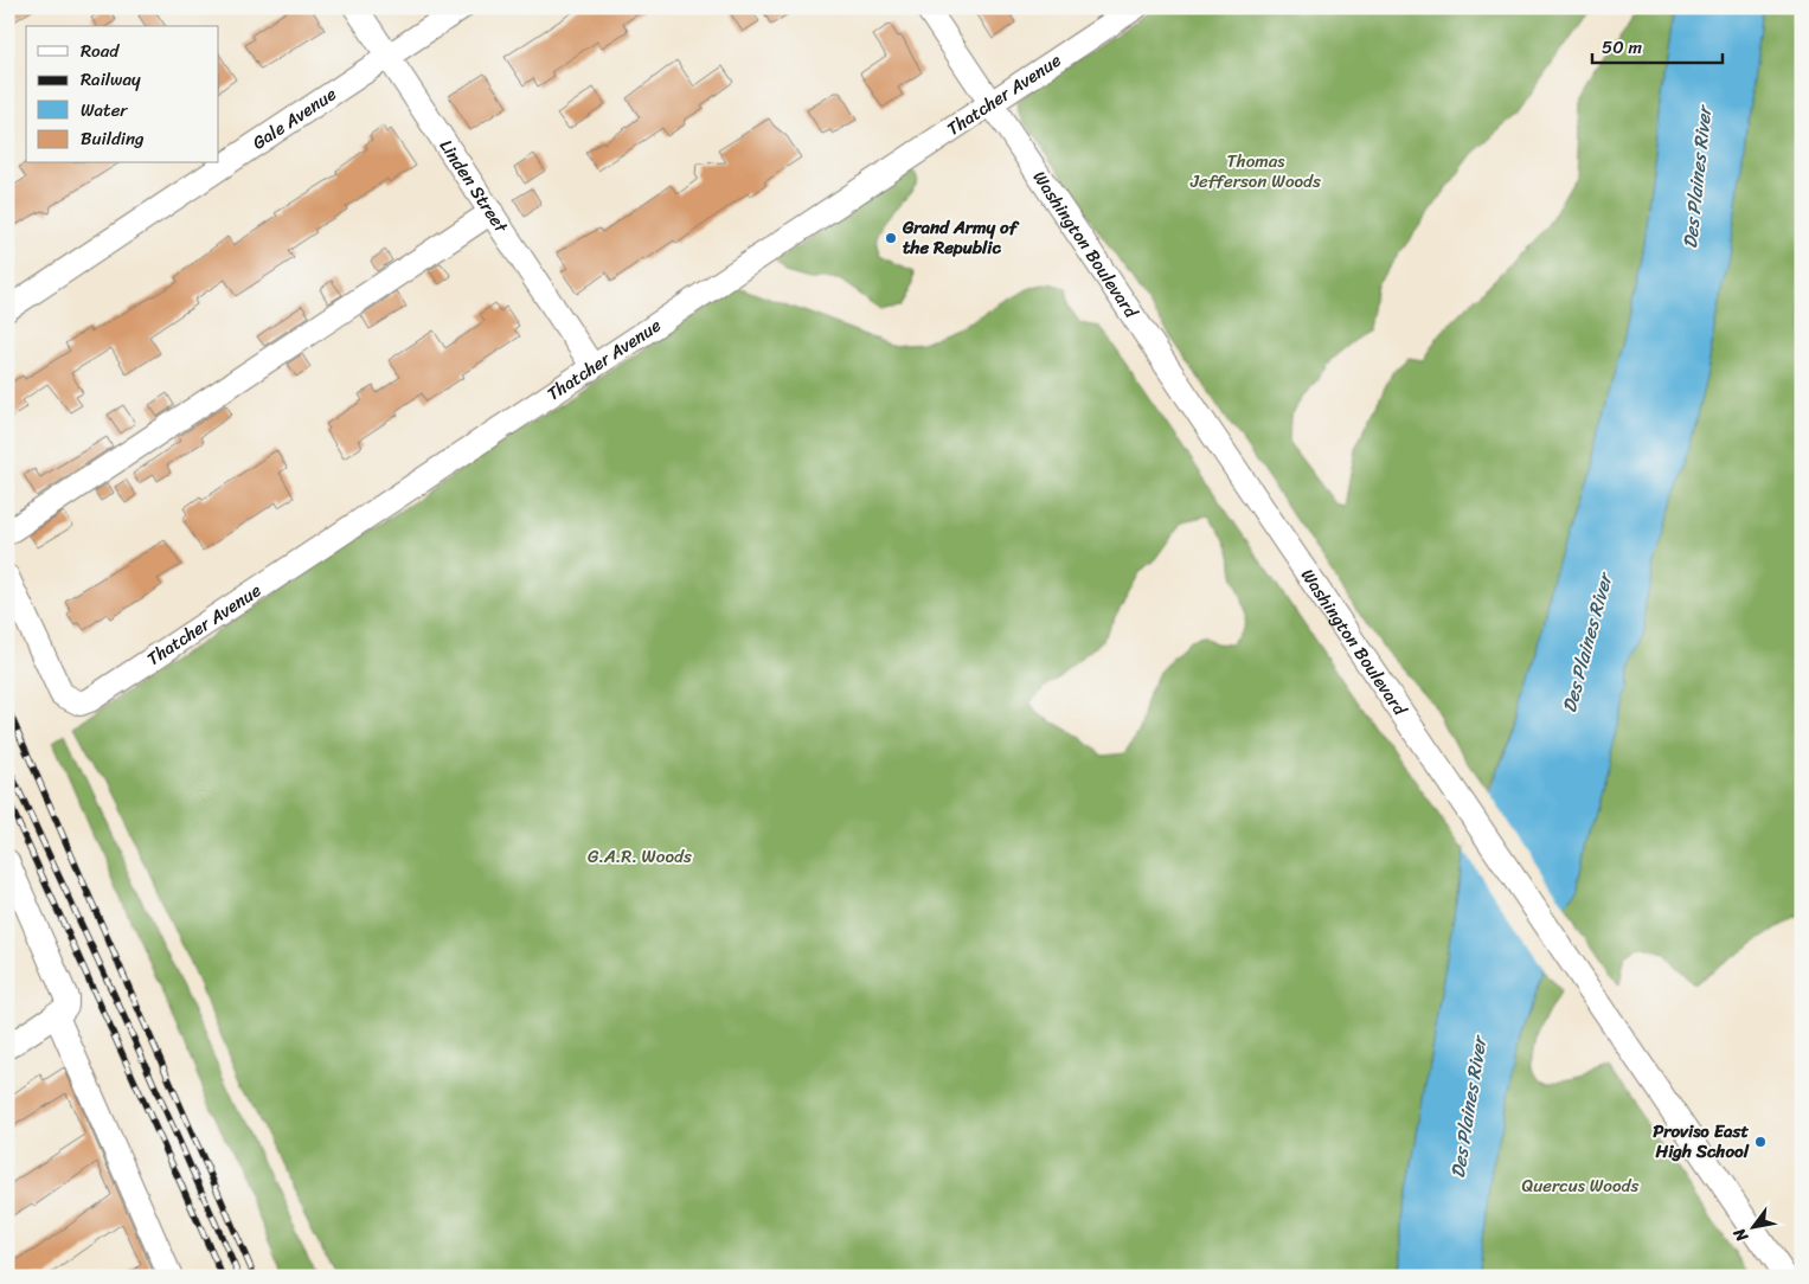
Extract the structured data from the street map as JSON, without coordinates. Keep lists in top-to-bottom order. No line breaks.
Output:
{"streets":{"street":["Thatcher Avenue","Gale Avenue","Linden Street","Washington Boulevard"]},"crossings":[["Thatcher Avenue","Linden Street"],["Thatcher Avenue","Washington Boulevard"],["Gale Avenue","Linden Street"]],"water":["Des Plaines River"],"parks":["Thomas Jefferson Woods","G.A.R. Woods","Quercus Woods"],"places":["Grand Army of the Republic","Proviso East High School"],"legend":["Road","Railway","Water","Building"],"scale_bar":"50 m","north":"bottom left"}
